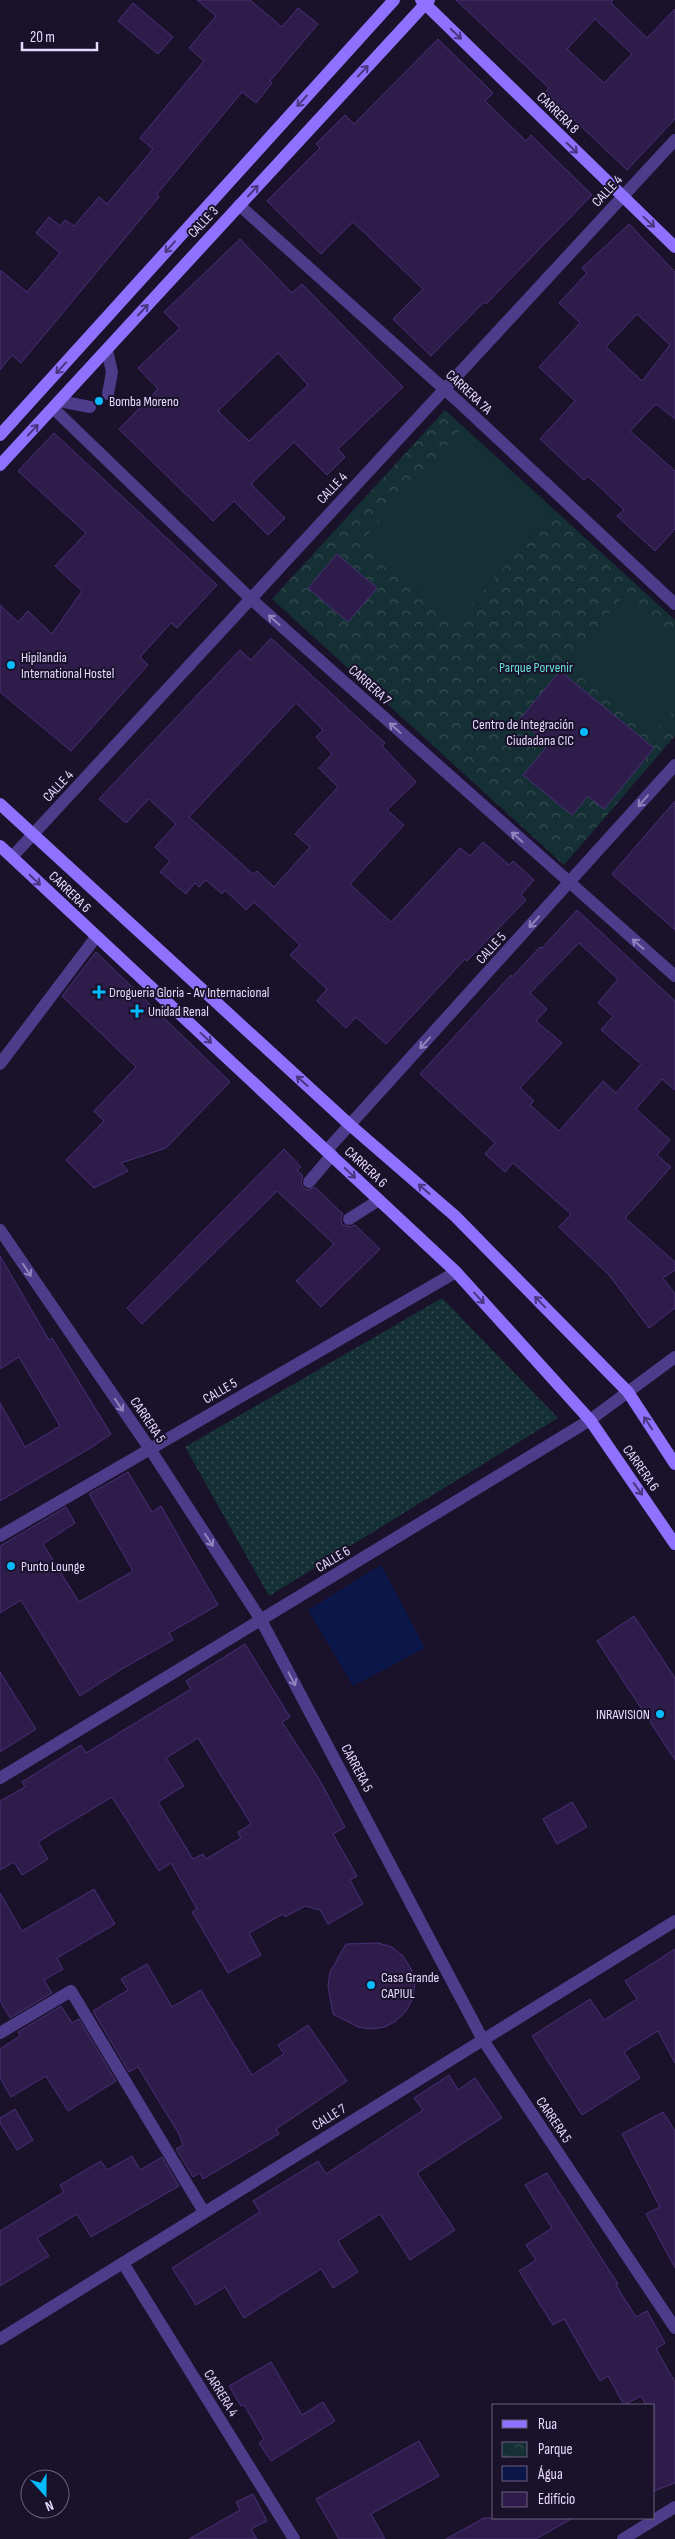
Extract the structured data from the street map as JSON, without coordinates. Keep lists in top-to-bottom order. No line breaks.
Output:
{"streets":{"main road":["CARRERA 8","CALLE 3","CARRERA 6"],"street":["CALLE 4","CARRERA 7A","CARRERA 7","CALLE 5","CARRERA 5","CALLE 6","CALLE 7","CARRERA 4"]},"crossings":[["CARRERA 8","CALLE 4"],["CARRERA 8","CALLE 3"],["CALLE 4","CARRERA 7A"],["CALLE 4","CARRERA 7"],["CALLE 4","CARRERA 6"],["CALLE 3","CARRERA 7A"],["CALLE 3","CARRERA 7"],["CARRERA 7","CALLE 5"],["CARRERA 6","CALLE 5"],["CARRERA 6","CALLE 6"],["CALLE 5","CARRERA 5"],["CARRERA 5","CALLE 6"],["CARRERA 5","CALLE 7"],["CALLE 7","CARRERA 4"]],"one_way":["CARRERA 8","CARRERA 7","CALLE 5","CARRERA 5"],"parks":["Parque Porvenir"],"places":{"other":["Bomba Moreno","Hipilandia International Hostel","Centro de Integración Ciudadana CIC","Punto Lounge","INRAVISION","Casa Grande CAPIUL"],"health":["Drogueria Gloria - Av Internacional","Unidad Renal"]},"legend":["Rua","Parque","Água","Edifício"],"scale_bar":"20 m","north":"bottom"}
